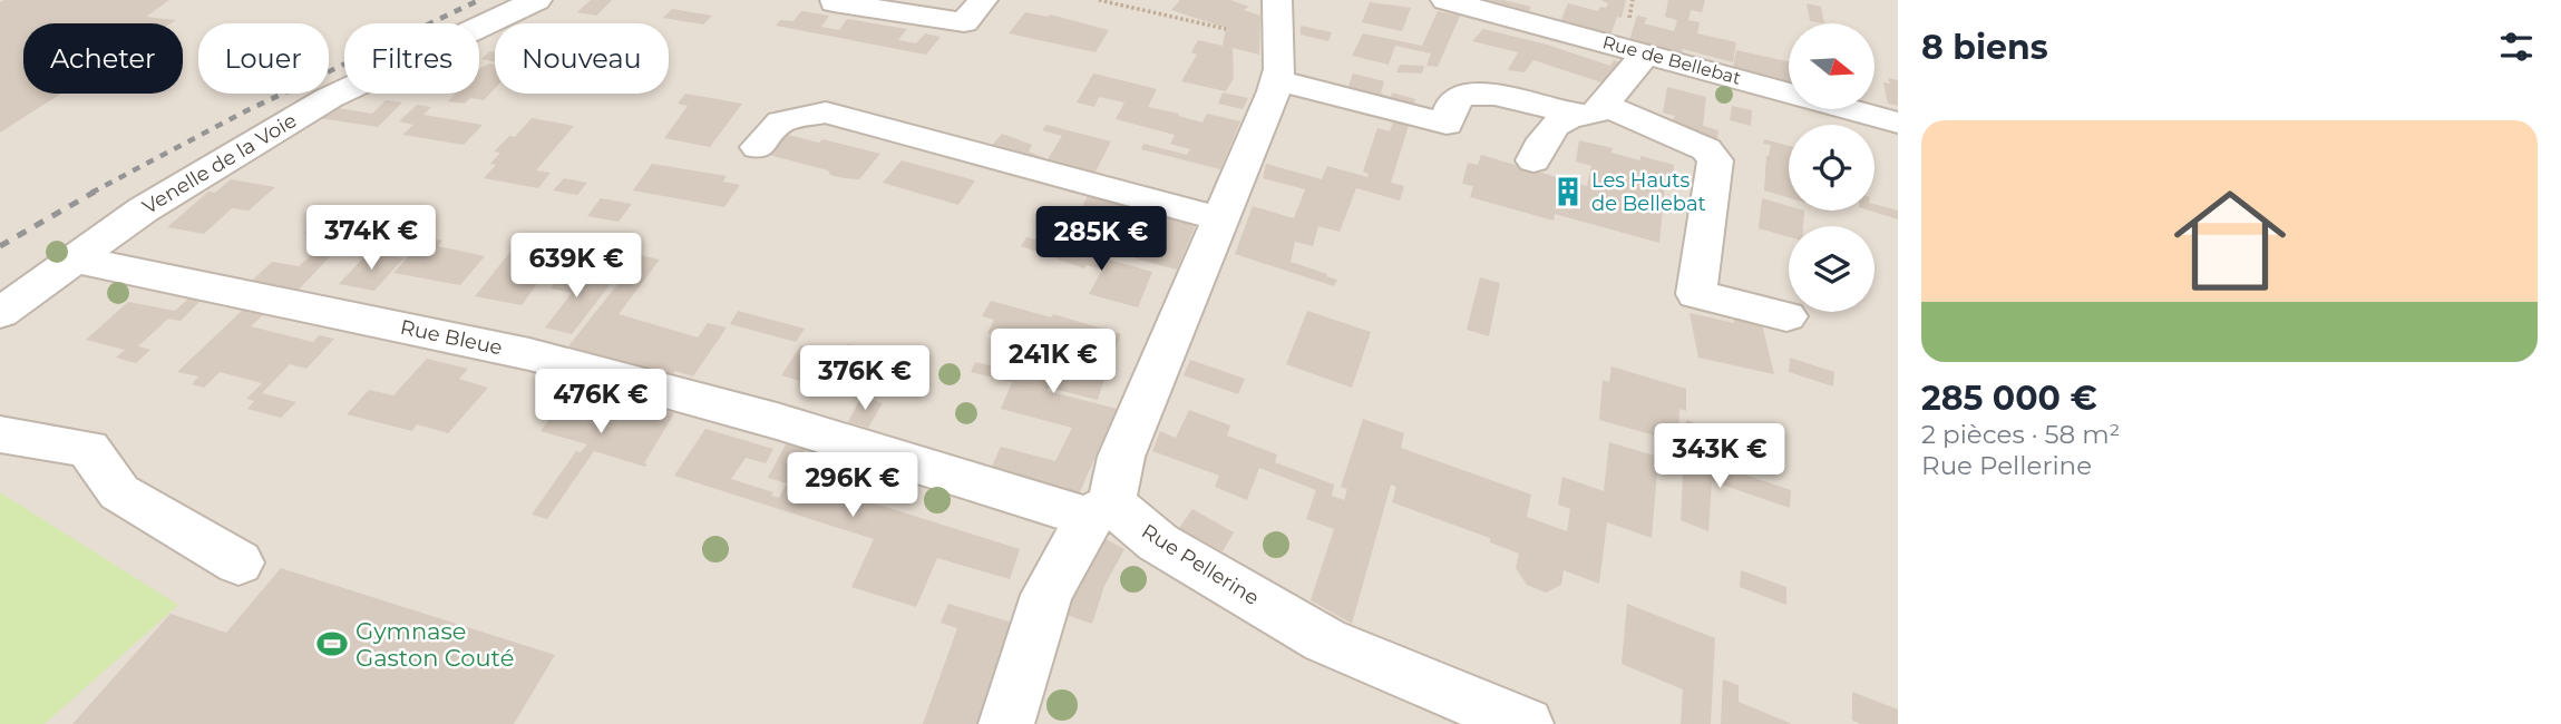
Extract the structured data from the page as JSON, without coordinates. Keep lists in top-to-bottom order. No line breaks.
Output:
{"streets":{"street":["Rue de Bellebat","Venelle de la Voie","Rue Bleue","Rue Pellerine"]},"crossings":[["Venelle de la Voie","Rue Bleue"],["Rue Bleue","Rue Pellerine"]],"places":{"building":["Les Hauts de Bellebat"],"sports":["Gymnase Gaston Couté"]},"north":"right","page":{"heading":"8 biens","chip":["Acheter","Louer","Filtres","Nouveau"],"list":[{"name":"285 000 €","note":"2 pièces · 58 m² · Rue Pellerine"}],"price":["374K €","285K €","639K €","241K €","376K €","476K €","343K €","296K €"]}}
